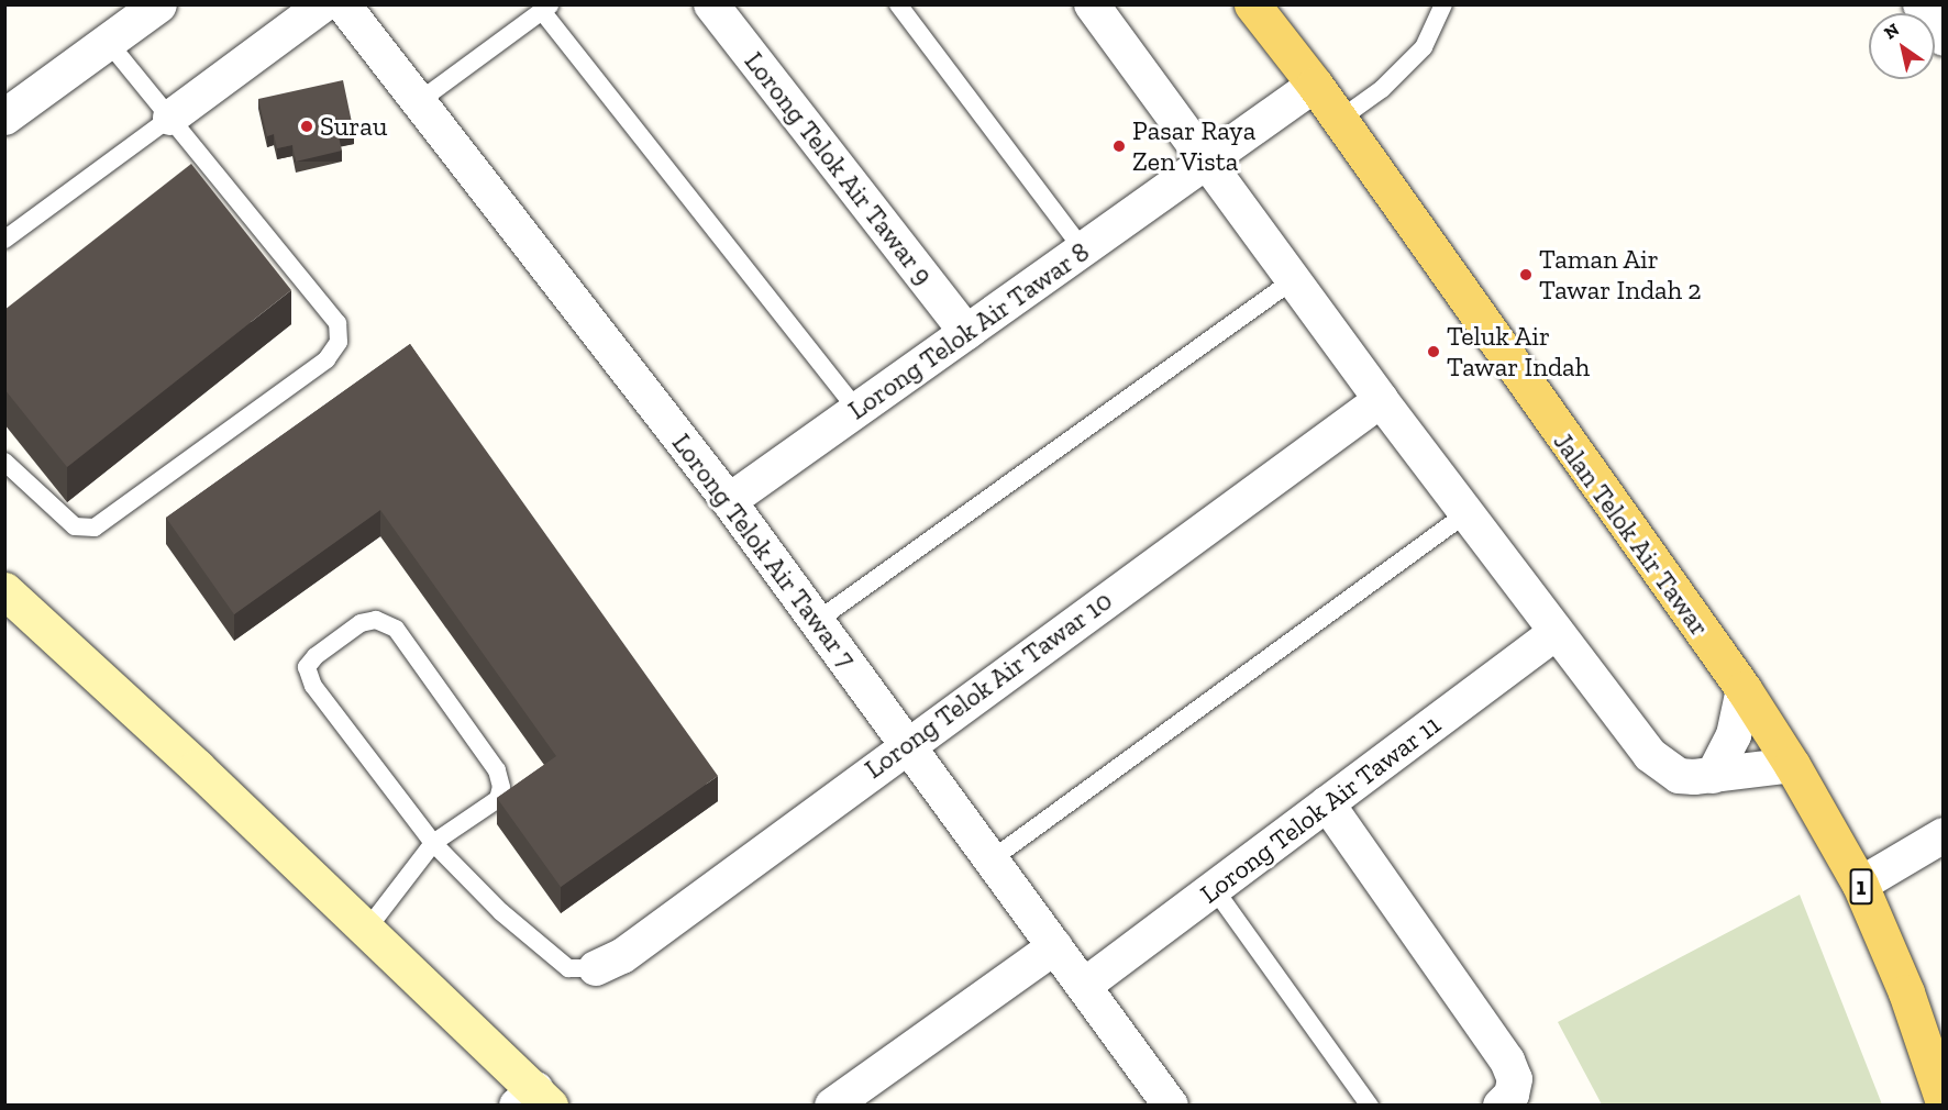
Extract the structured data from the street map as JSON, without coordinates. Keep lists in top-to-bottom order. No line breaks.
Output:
{"streets":{"main road":["Jalan Telok Air Tawar","1"],"street":["Lorong Telok Air Tawar 9","Lorong Telok Air Tawar 8","Lorong Telok Air Tawar 7","Lorong Telok Air Tawar 10","Lorong Telok Air Tawar 11"]},"crossings":[["Lorong Telok Air Tawar 9","Lorong Telok Air Tawar 8"],["Lorong Telok Air Tawar 8","Jalan Telok Air Tawar"],["Lorong Telok Air Tawar 8","Lorong Telok Air Tawar 7"],["Lorong Telok Air Tawar 7","Lorong Telok Air Tawar 10"],["Lorong Telok Air Tawar 7","Lorong Telok Air Tawar 11"]],"places":["Surau","Pasar Raya Zen Vista","Taman Air Tawar Indah 2","Teluk Air Tawar Indah"],"north":"top left"}
